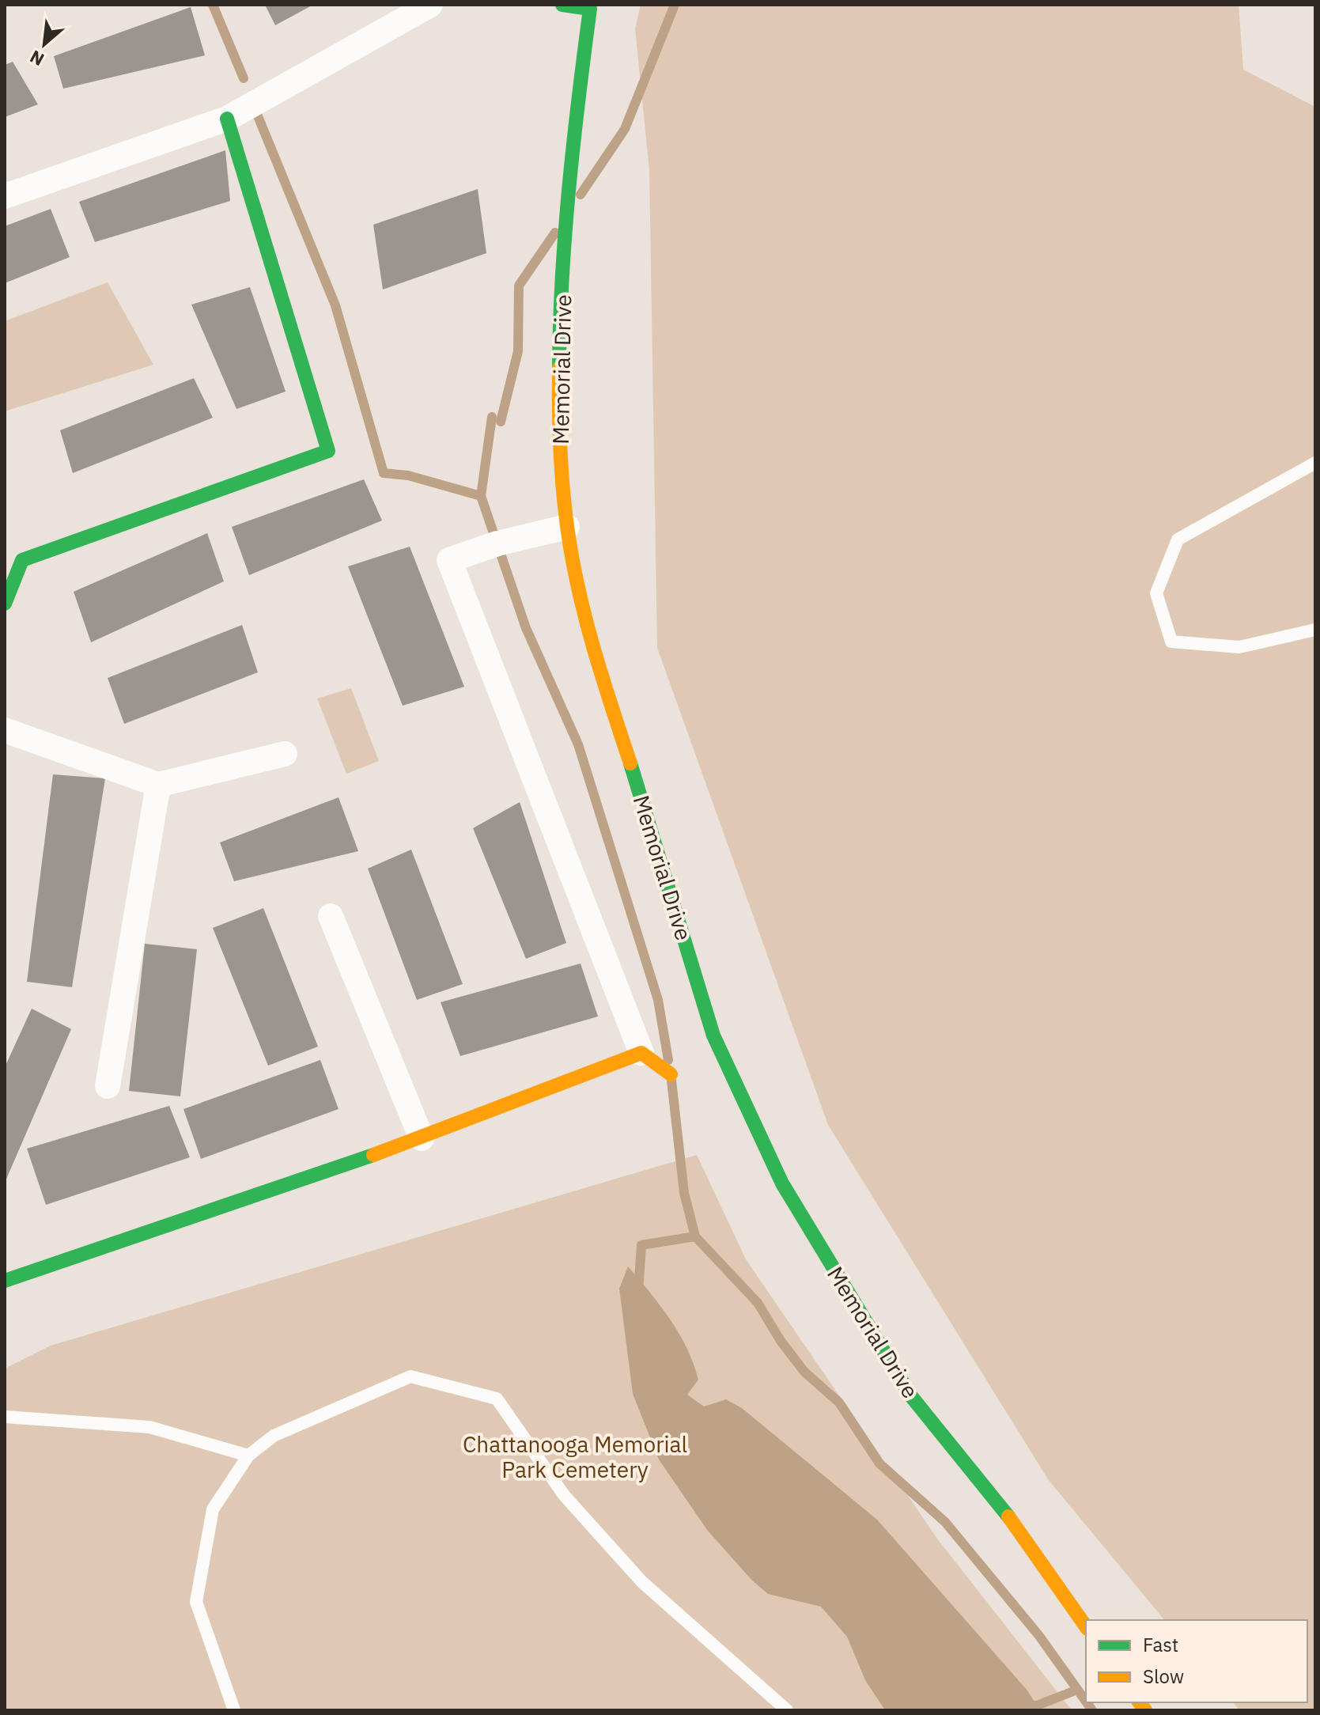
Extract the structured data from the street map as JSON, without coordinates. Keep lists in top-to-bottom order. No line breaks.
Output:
{"streets":{"street":["Memorial Drive"]},"parks":["Chattanooga Memorial Park Cemetery"],"legend":["Fast","Slow"],"north":"bottom left"}
